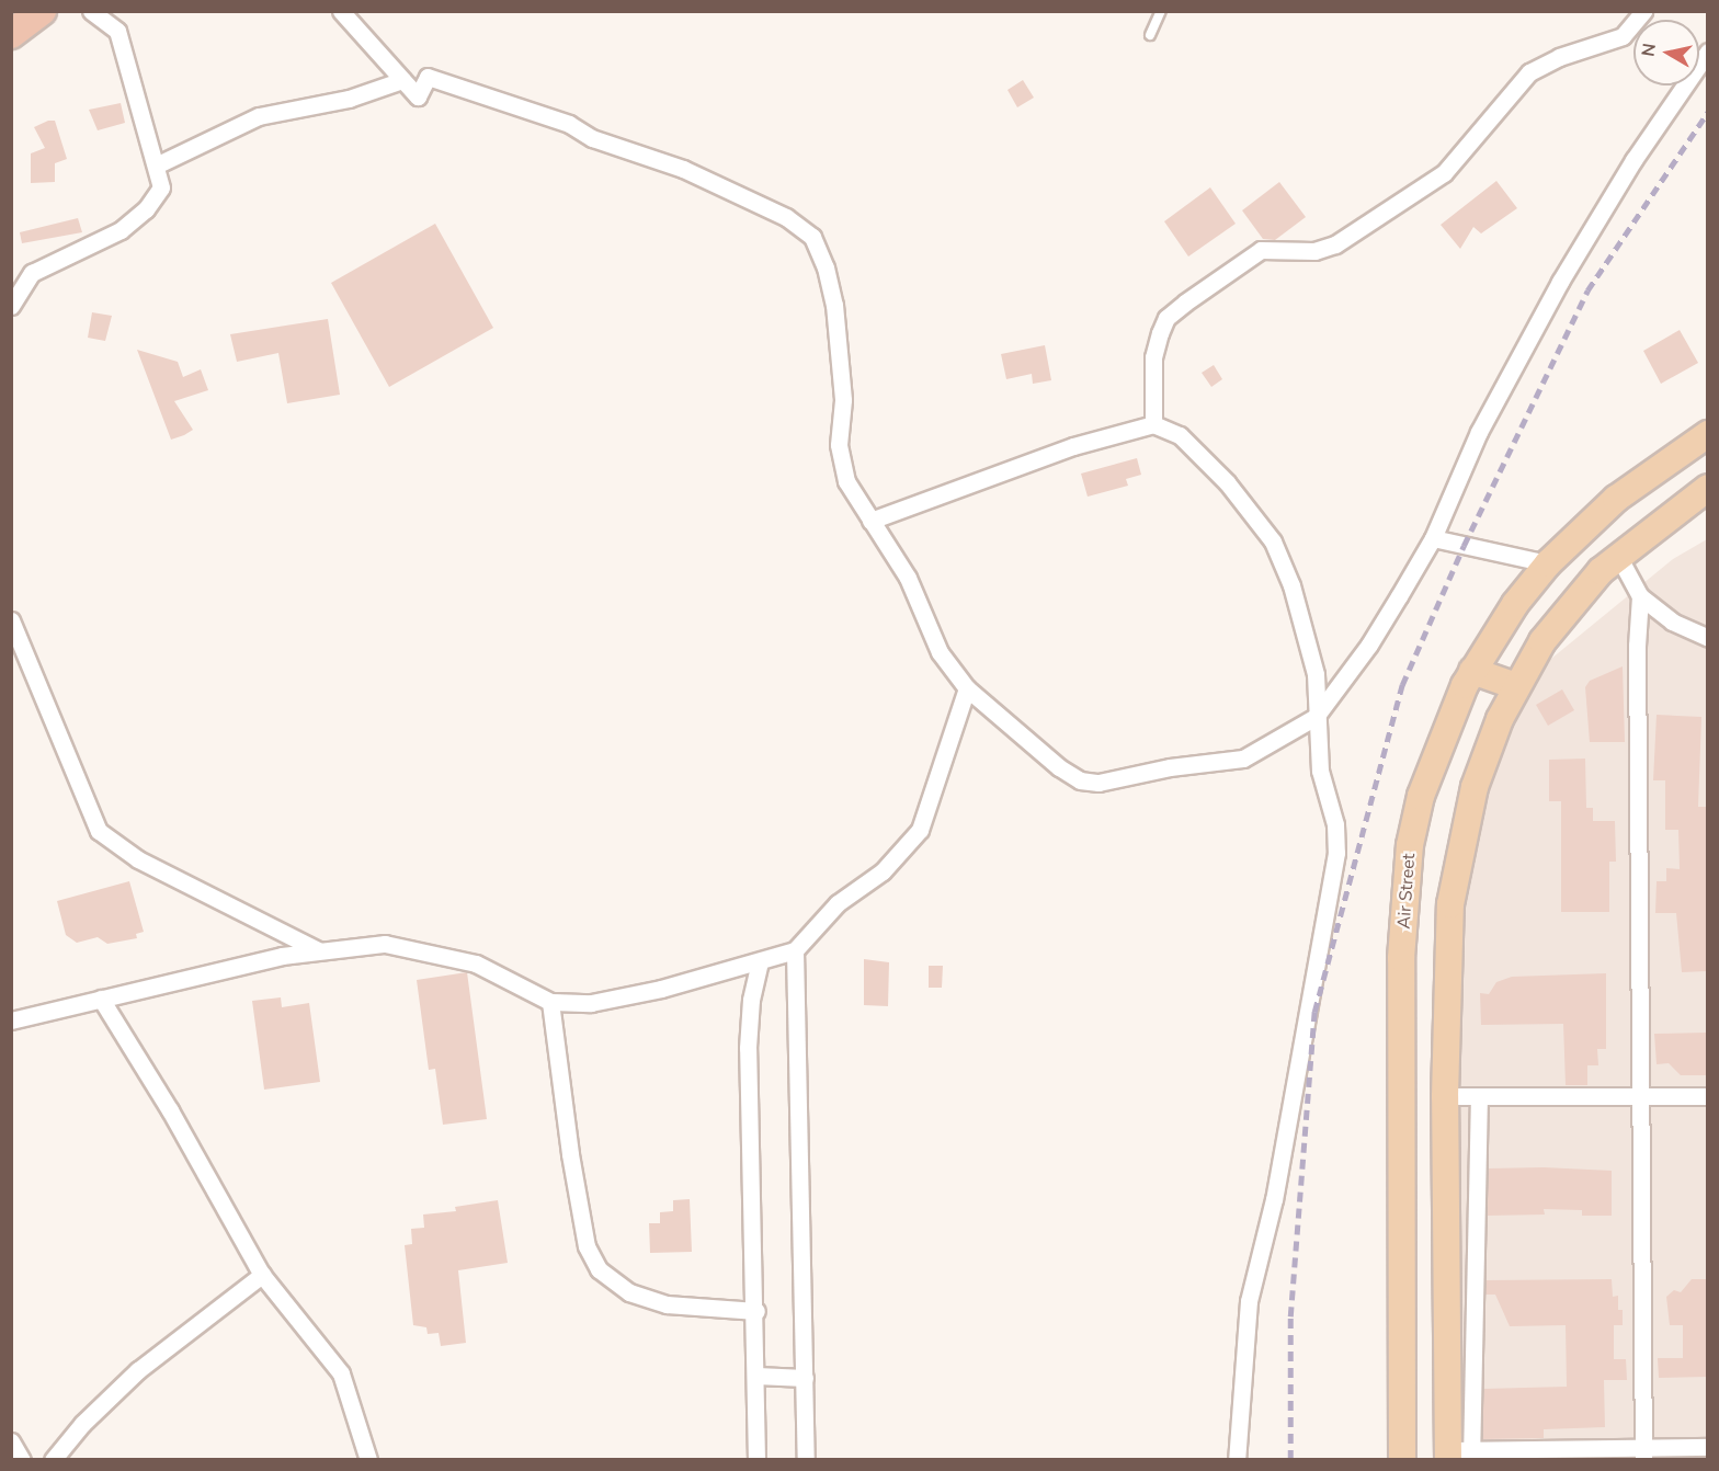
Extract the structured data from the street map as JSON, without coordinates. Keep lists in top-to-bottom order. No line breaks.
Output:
{"streets":{"main road":["Air Street"]},"north":"left"}
